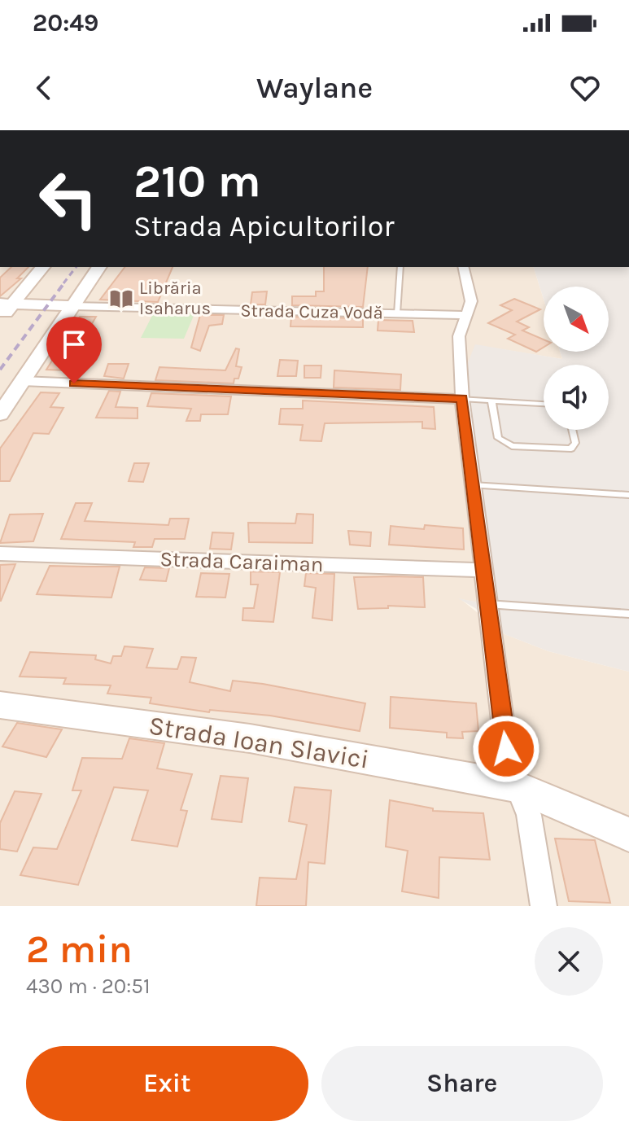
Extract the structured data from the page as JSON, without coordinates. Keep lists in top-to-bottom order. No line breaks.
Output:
{"streets":{"street":["Strada Cuza Vodă","Strada Caraiman","Strada Ioan Slavici"]},"places":{"library":["Librăria Isaharus"]},"north":"bottom right","page":{"status":"20:49","header":"Waylane","turn":["210 m","Strada Apicultorilor"],"heading":["2 min","430 m · 20:51"],"buttons":["Exit","Share"]}}
